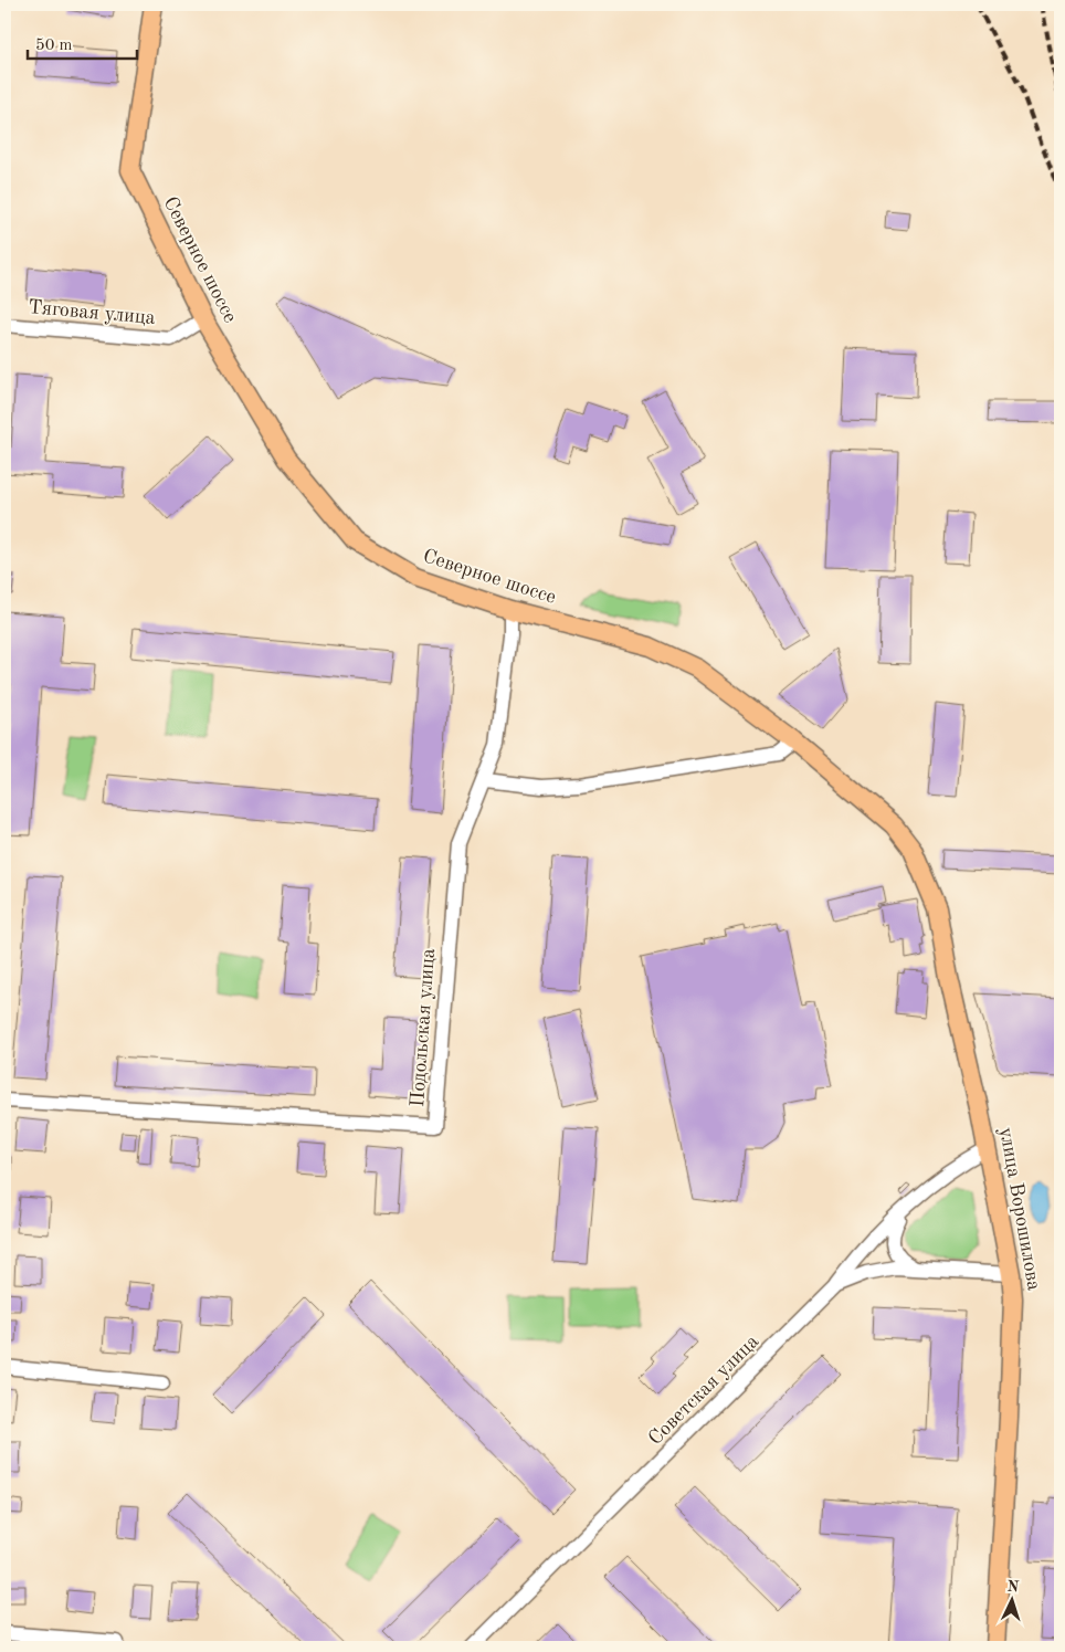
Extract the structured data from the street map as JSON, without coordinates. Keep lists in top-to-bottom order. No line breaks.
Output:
{"streets":{"main road":["Северное шоссе","улица Ворошилова"],"street":["Тяговая улица","Подольская улица","Советская улица"]},"crossings":[["Северное шоссе","Тяговая улица"],["Северное шоссе","Подольская улица"],["Северное шоссе","улица Ворошилова"],["улица Ворошилова","Советская улица"]],"scale_bar":"50 m","north":"top"}
